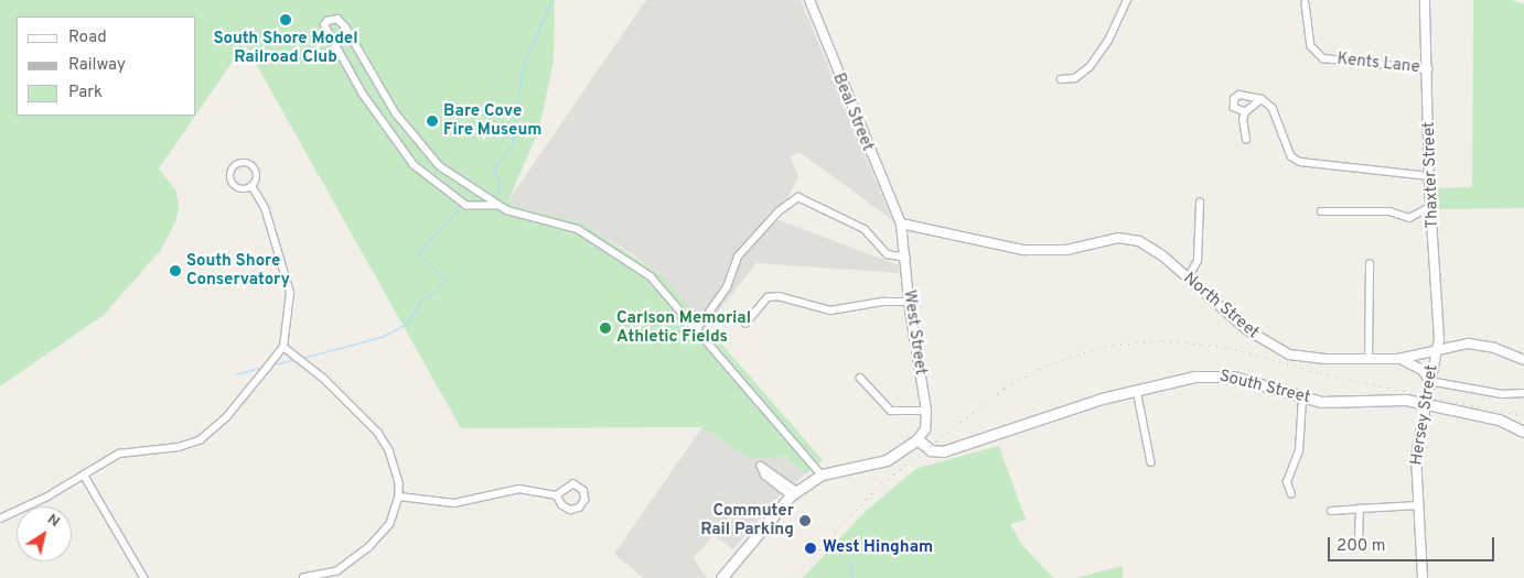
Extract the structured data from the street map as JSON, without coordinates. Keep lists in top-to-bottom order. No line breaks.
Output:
{"streets":{"main road":["South Street"],"street":["Kents Lane","Beal Street","Thaxter Street","North Street","West Street","Hersey Street"]},"crossings":[["Kents Lane","Thaxter Street"],["Beal Street","North Street"],["Beal Street","West Street"],["Thaxter Street","North Street"],["Thaxter Street","Hersey Street"],["North Street","West Street"],["North Street","Hersey Street"],["West Street","South Street"],["South Street","Hersey Street"]],"places":["South Shore Model Railroad Club","Bare Cove Fire Museum","South Shore Conservatory","Carlson Memorial Athletic Fields","Commuter Rail Parking","West Hingham"],"legend":["Road","Railway","Park"],"scale_bar":"200 m","north":"top right"}
